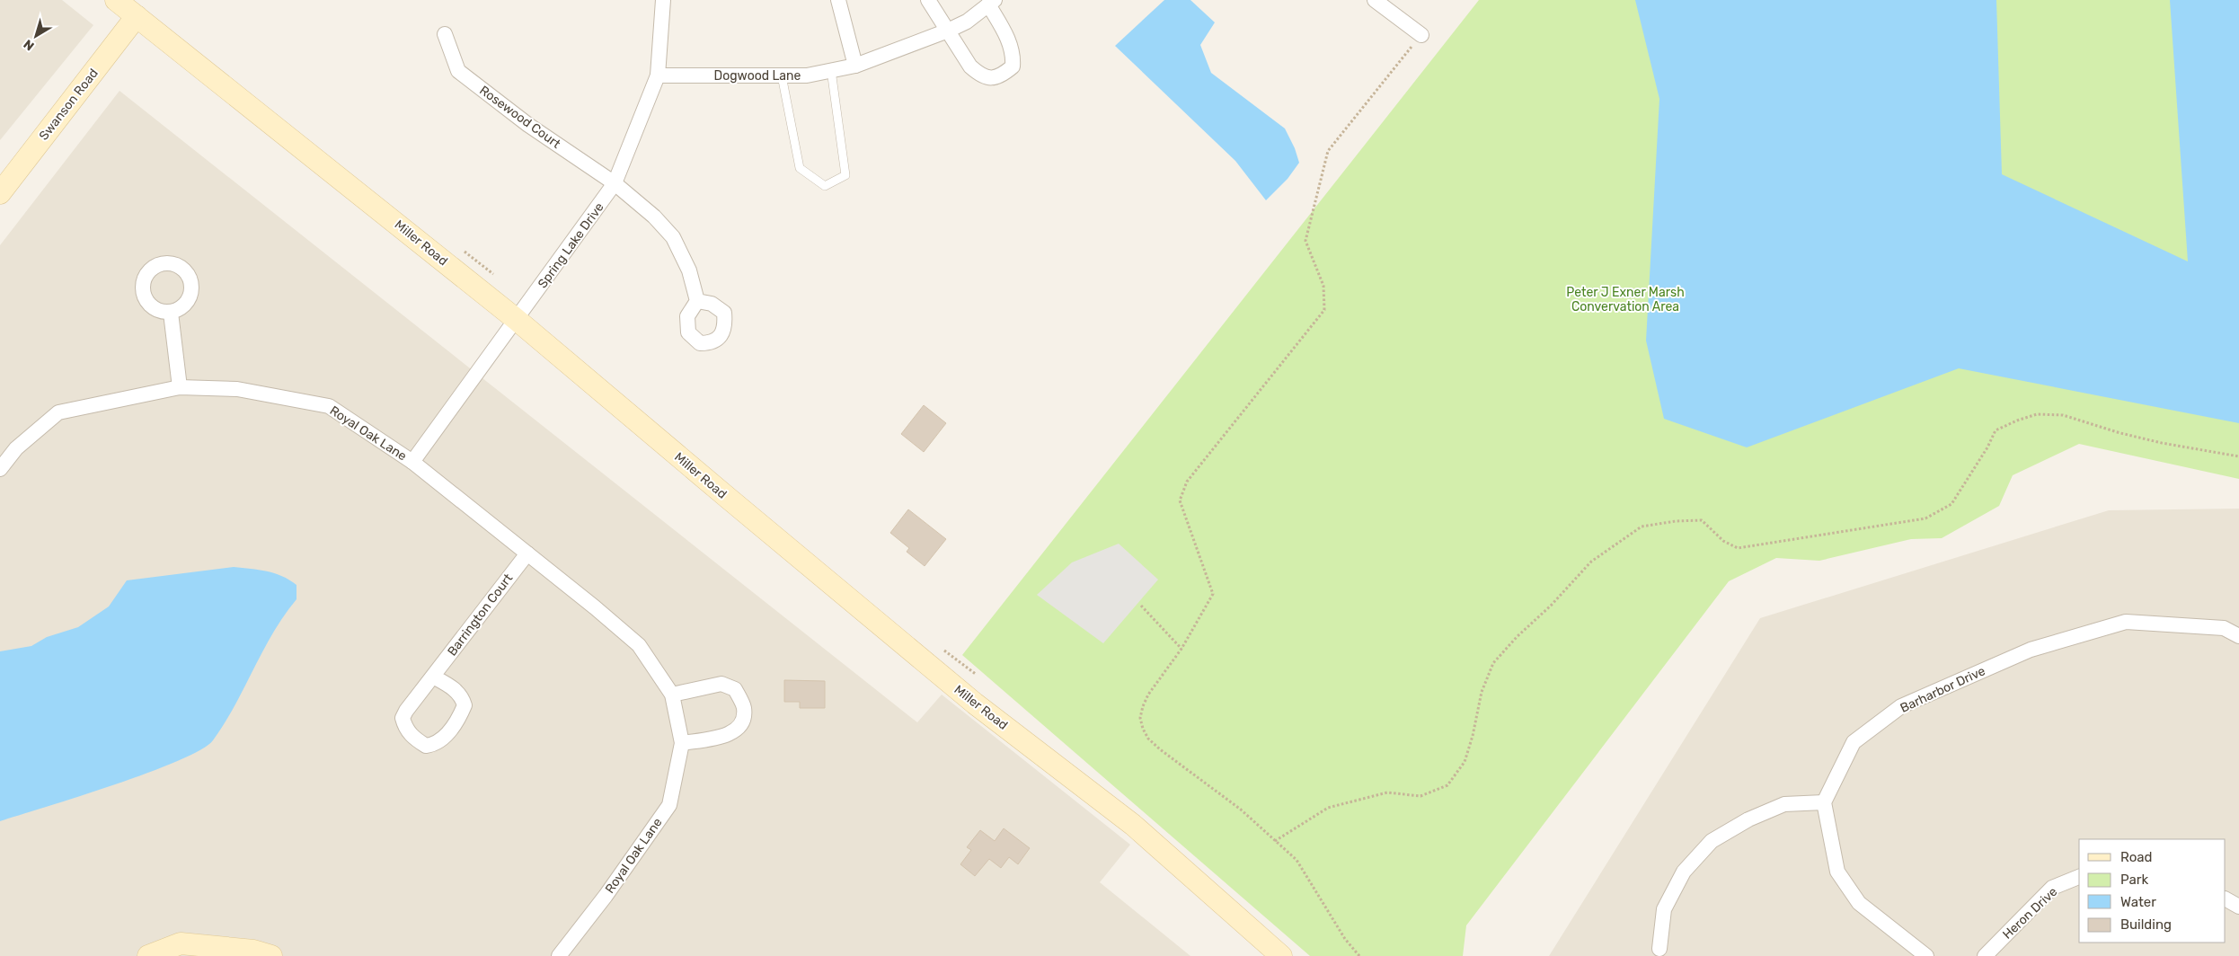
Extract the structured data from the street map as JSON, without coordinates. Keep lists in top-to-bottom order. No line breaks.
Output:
{"streets":{"street":["Dogwood Lane","Swanson Road","Rosewood Court","Miller Road","Spring Lake Drive","Royal Oak Lane","Barrington Court","Barharbor Drive","Heron Drive"]},"crossings":[["Dogwood Lane","Spring Lake Drive"],["Swanson Road","Miller Road"],["Rosewood Court","Spring Lake Drive"],["Miller Road","Spring Lake Drive"],["Spring Lake Drive","Royal Oak Lane"],["Royal Oak Lane","Barrington Court"]],"parks":["Peter J Exner Marsh Convervation Area"],"legend":["Road","Park","Water","Building"],"north":"bottom left"}
